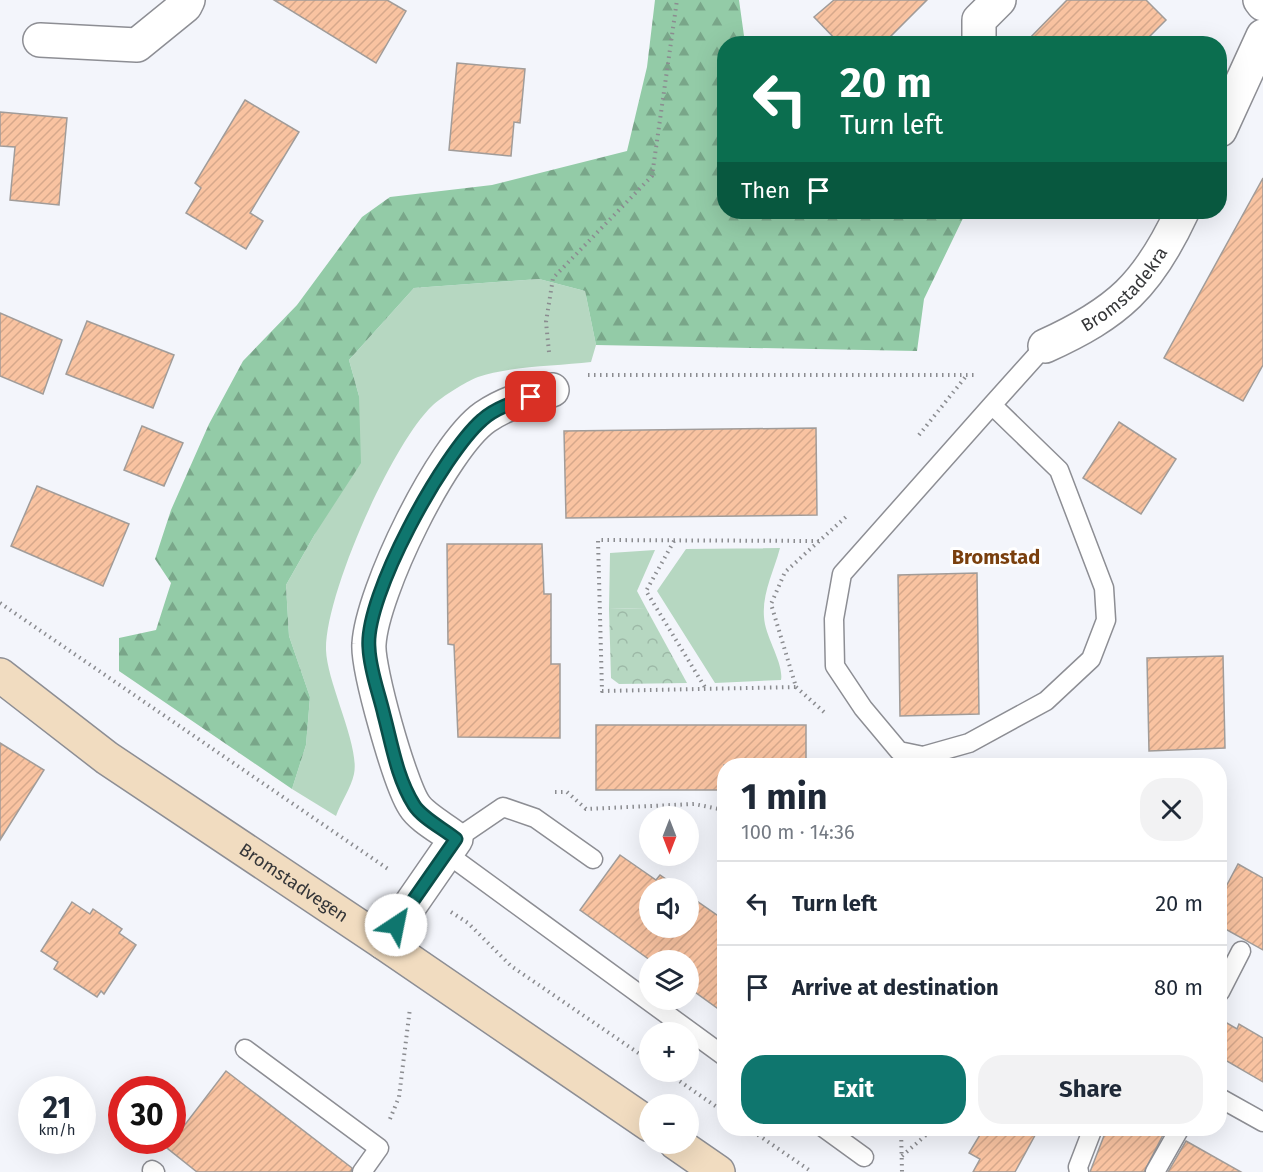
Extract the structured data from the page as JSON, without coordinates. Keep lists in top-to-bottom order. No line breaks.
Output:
{"streets":{"street":["Bromstadekra","Bromstadvegen"]},"districts":["Bromstad"],"north":"bottom","page":{"turn":["20 m","Turn left"],"then":"Then","heading":["1 min","100 m · 14:36"],"map_buttons":["+","−"],"list":[{"name":"Turn left","value":"20 m"},{"name":"Arrive at destination","value":"80 m"}],"buttons":["Exit","Share"],"speed":"21 km/h","limit":"30"}}
